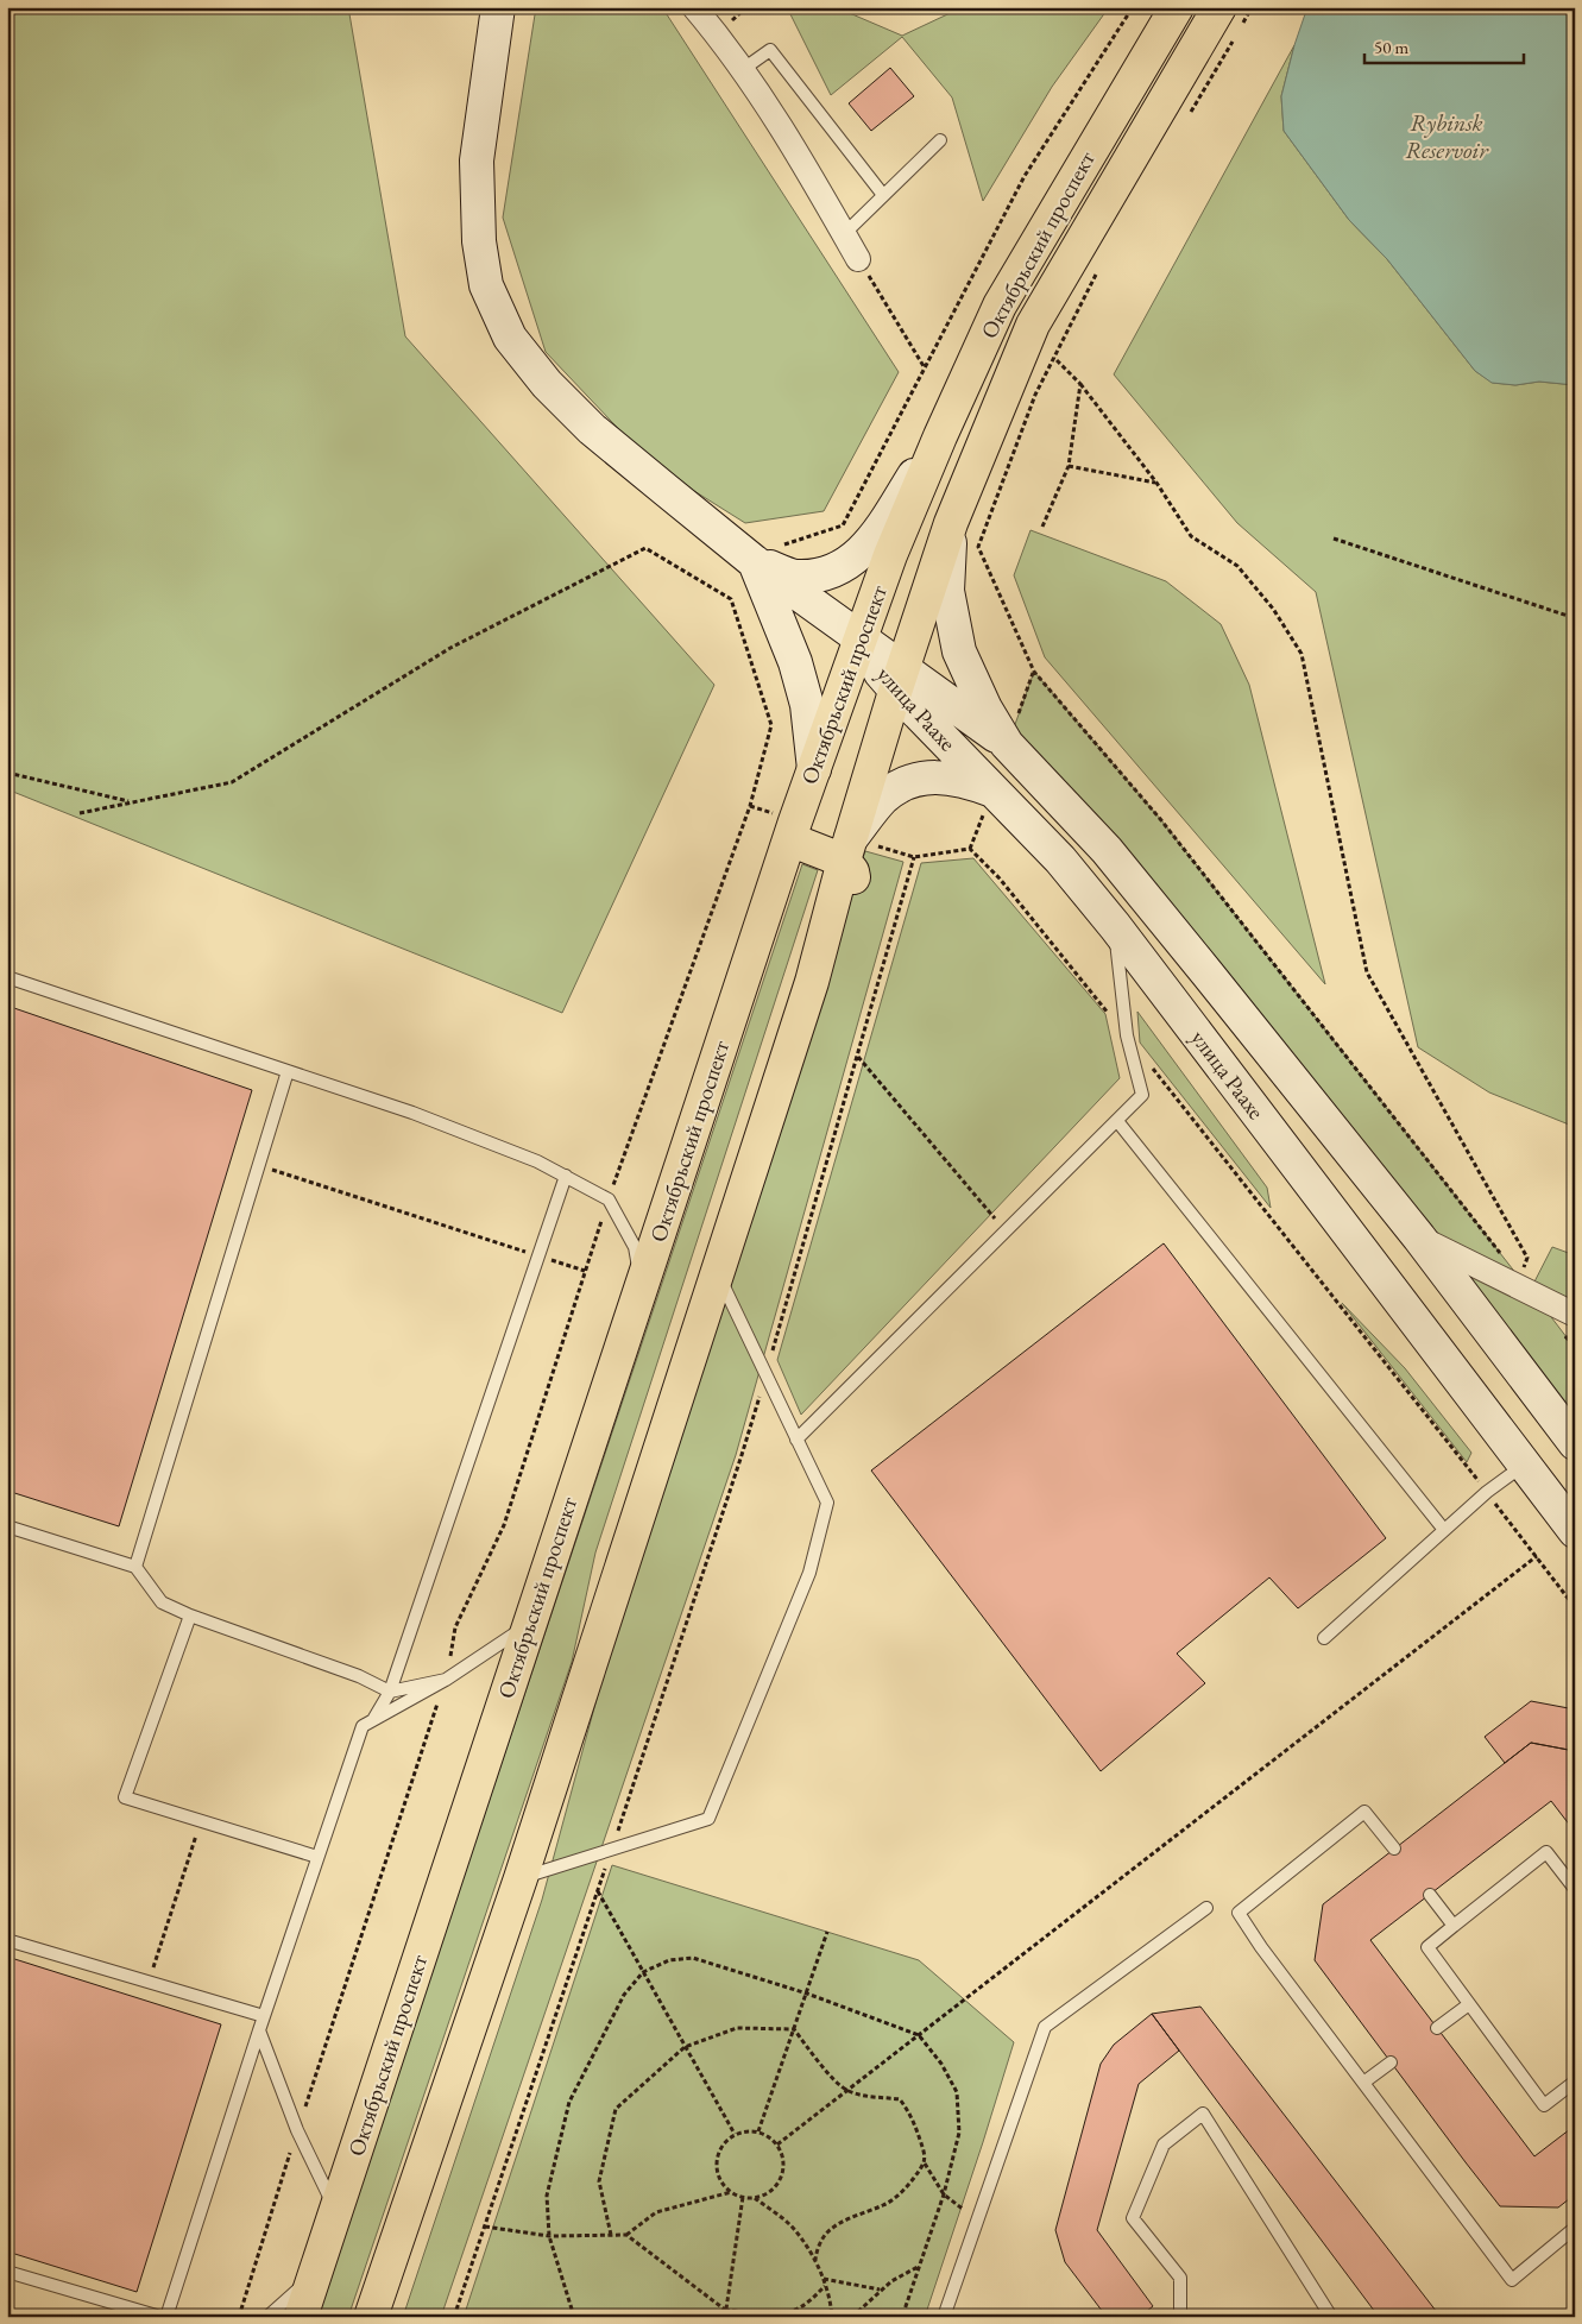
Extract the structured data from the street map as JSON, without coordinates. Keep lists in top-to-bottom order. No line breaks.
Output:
{"streets":{"main road":["Октябрьский проспект","улица Раахе"]},"crossings":[["Октябрьский проспект","улица Раахе"]],"water":["Rybinsk Reservoir"],"scale_bar":"50 m"}
